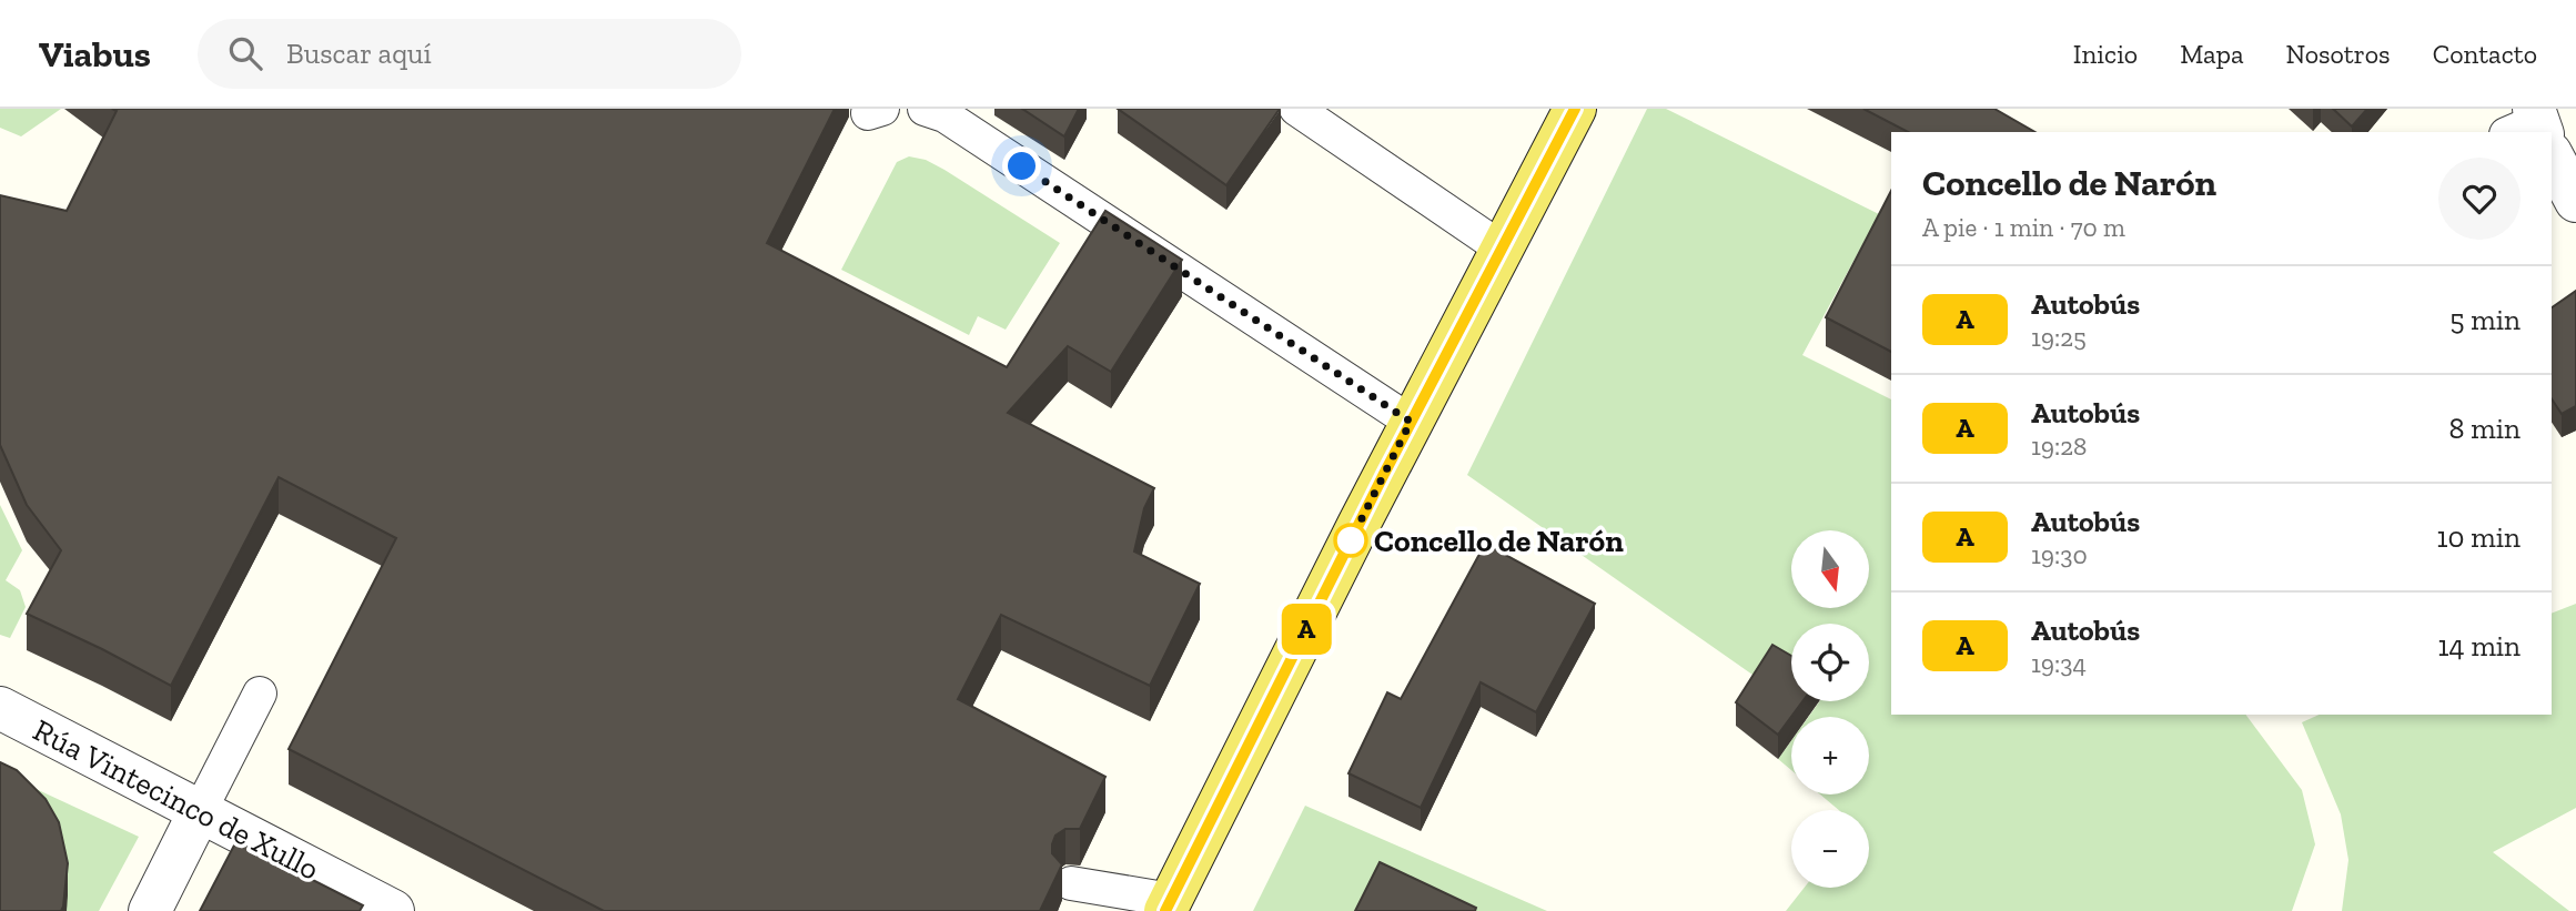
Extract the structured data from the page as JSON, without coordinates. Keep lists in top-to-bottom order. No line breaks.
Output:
{"streets":{"street":["Rúa Vintecinco de Xullo"]},"places":["Concello de Narón"],"lines":["bus line A"],"north":"bottom","page":{"header":"Viabus","search":"Buscar aquí","nav":["Inicio","Mapa","Nosotros","Contacto"],"on_map":"A","heading":["Concello de Narón","A pie · 1 min · 70 m"],"list":[{"mark":"A","name":"Autobús","note":"19:25","value":"5 min"},{"mark":"A","name":"Autobús","note":"19:28","value":"8 min"},{"mark":"A","name":"Autobús","note":"19:30","value":"10 min"},{"mark":"A","name":"Autobús","note":"19:34","value":"14 min"}],"map_buttons":["+","−"]}}
